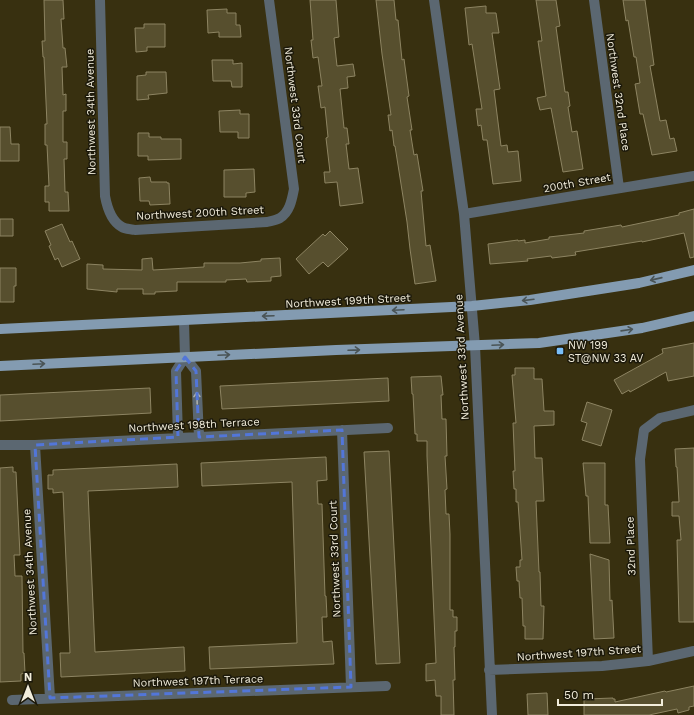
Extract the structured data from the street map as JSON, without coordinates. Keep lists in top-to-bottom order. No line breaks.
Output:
{"streets":{"main road":["Northwest 199th Street"],"street":["Northwest 32nd Place","Northwest 33rd Court","Northwest 34th Avenue","200th Street","Northwest 200th Street","Northwest 33rd Avenue","Northwest 198th Terrace","32nd Place","Northwest 197th Street","Northwest 197th Terrace"]},"crossings":[["Northwest 32nd Place","200th Street"],["Northwest 33rd Court","Northwest 200th Street"],["Northwest 33rd Court","Northwest 198th Terrace"],["Northwest 33rd Court","Northwest 197th Terrace"],["Northwest 34th Avenue","Northwest 200th Street"],["Northwest 34th Avenue","Northwest 198th Terrace"],["Northwest 34th Avenue","Northwest 197th Terrace"],["200th Street","Northwest 33rd Avenue"],["Northwest 199th Street","Northwest 33rd Avenue"],["Northwest 33rd Avenue","Northwest 197th Street"],["32nd Place","Northwest 197th Street"]],"places":{"transit":["NW 199 ST@NW 33 AV"]},"scale_bar":"50 m","north":"top"}
